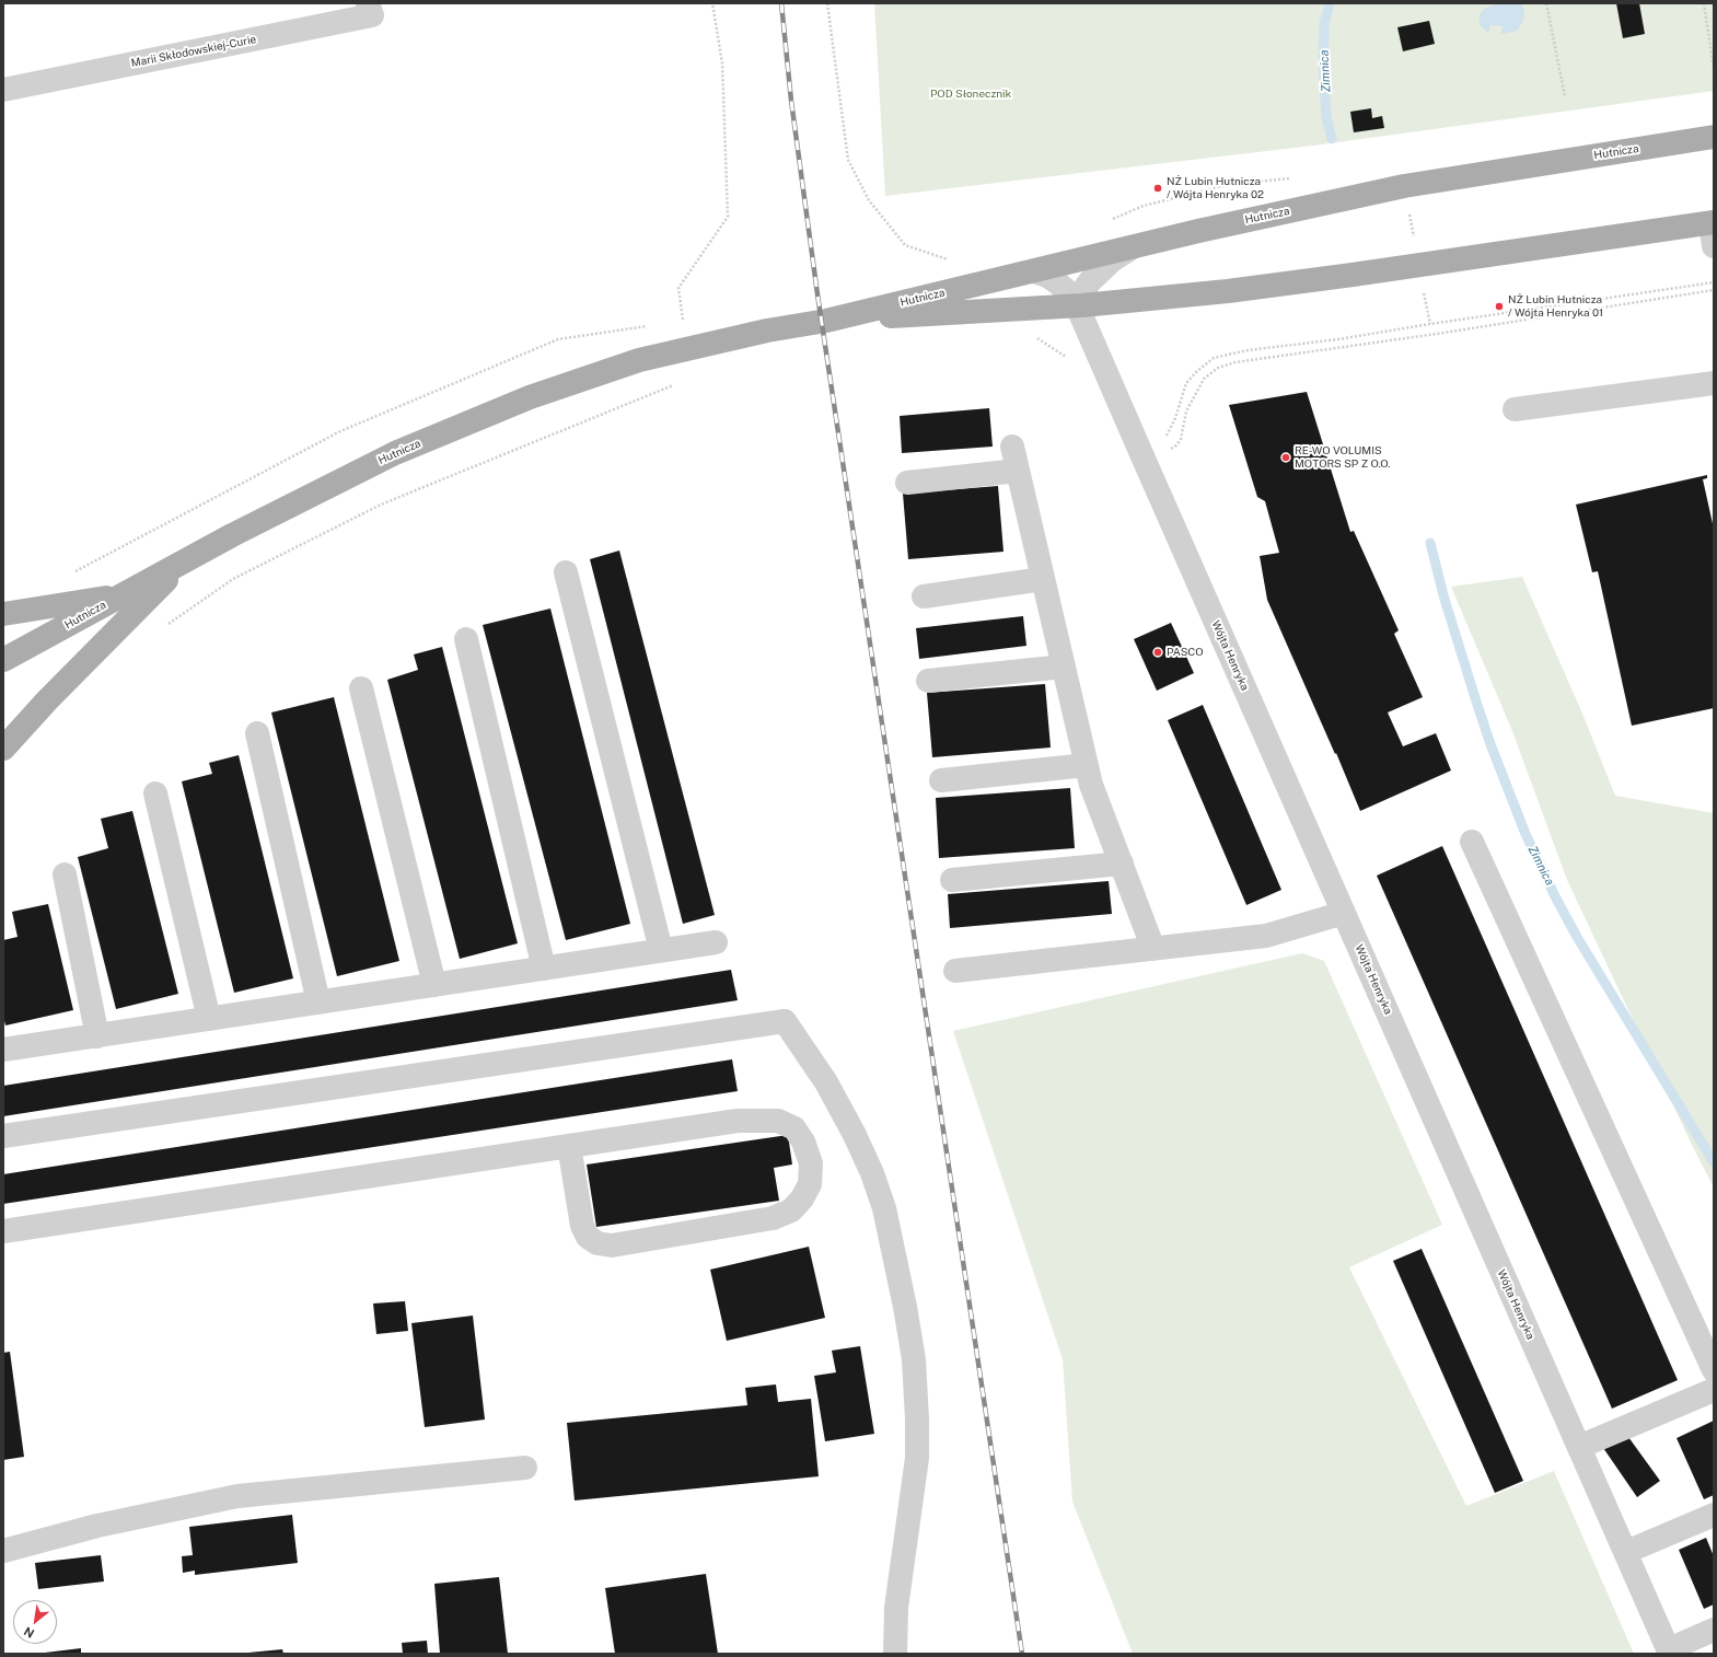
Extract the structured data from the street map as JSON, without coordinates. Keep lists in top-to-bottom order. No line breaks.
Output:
{"streets":{"main road":["Hutnicza"],"street":["Marii Skłodowskiej-Curie","Wójta Henryka"]},"crossings":[["Hutnicza","Wójta Henryka"]],"water":["Zimnica"],"parks":["POD Słonecznik"],"places":["NŻ Lubin Hutnicza / Wójta Henryka 02","NŻ Lubin Hutnicza / Wójta Henryka 01","RE-WO VOLUMIS MOTORS SP Z O.O.","PASCO"],"north":"bottom left"}
